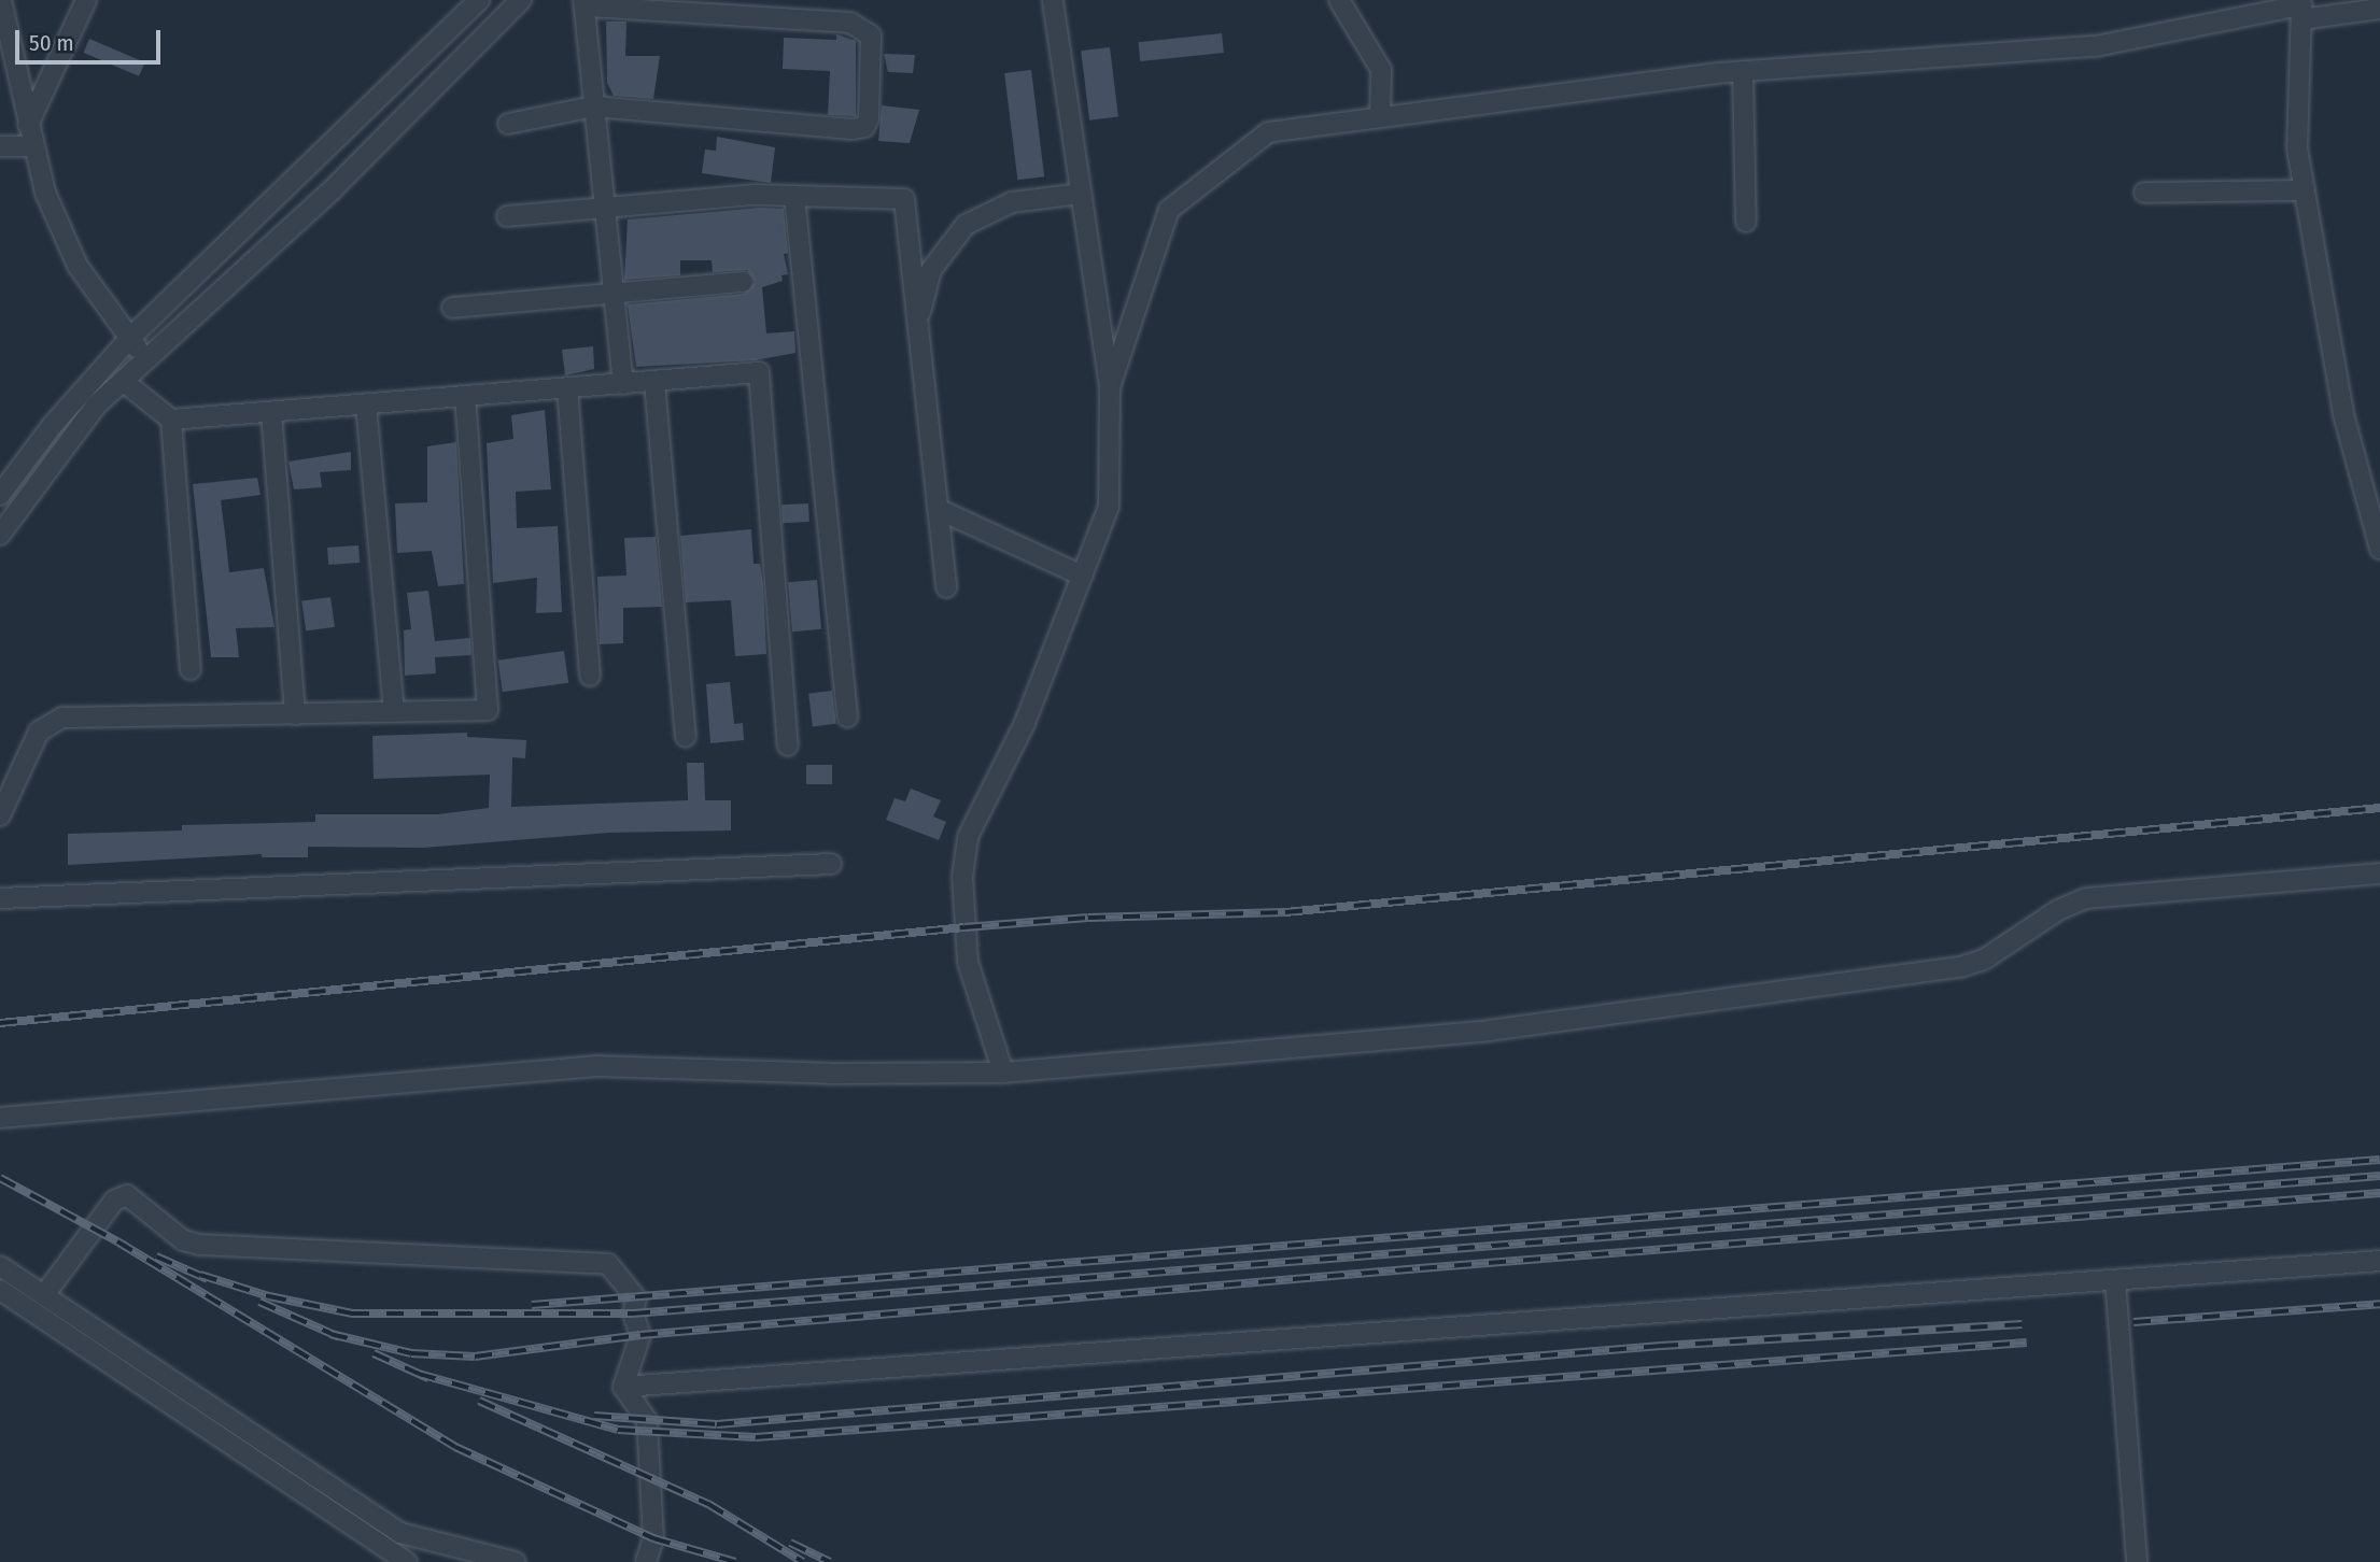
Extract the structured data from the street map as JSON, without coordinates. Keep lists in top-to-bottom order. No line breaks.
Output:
{"scale_bar":"50 m"}
